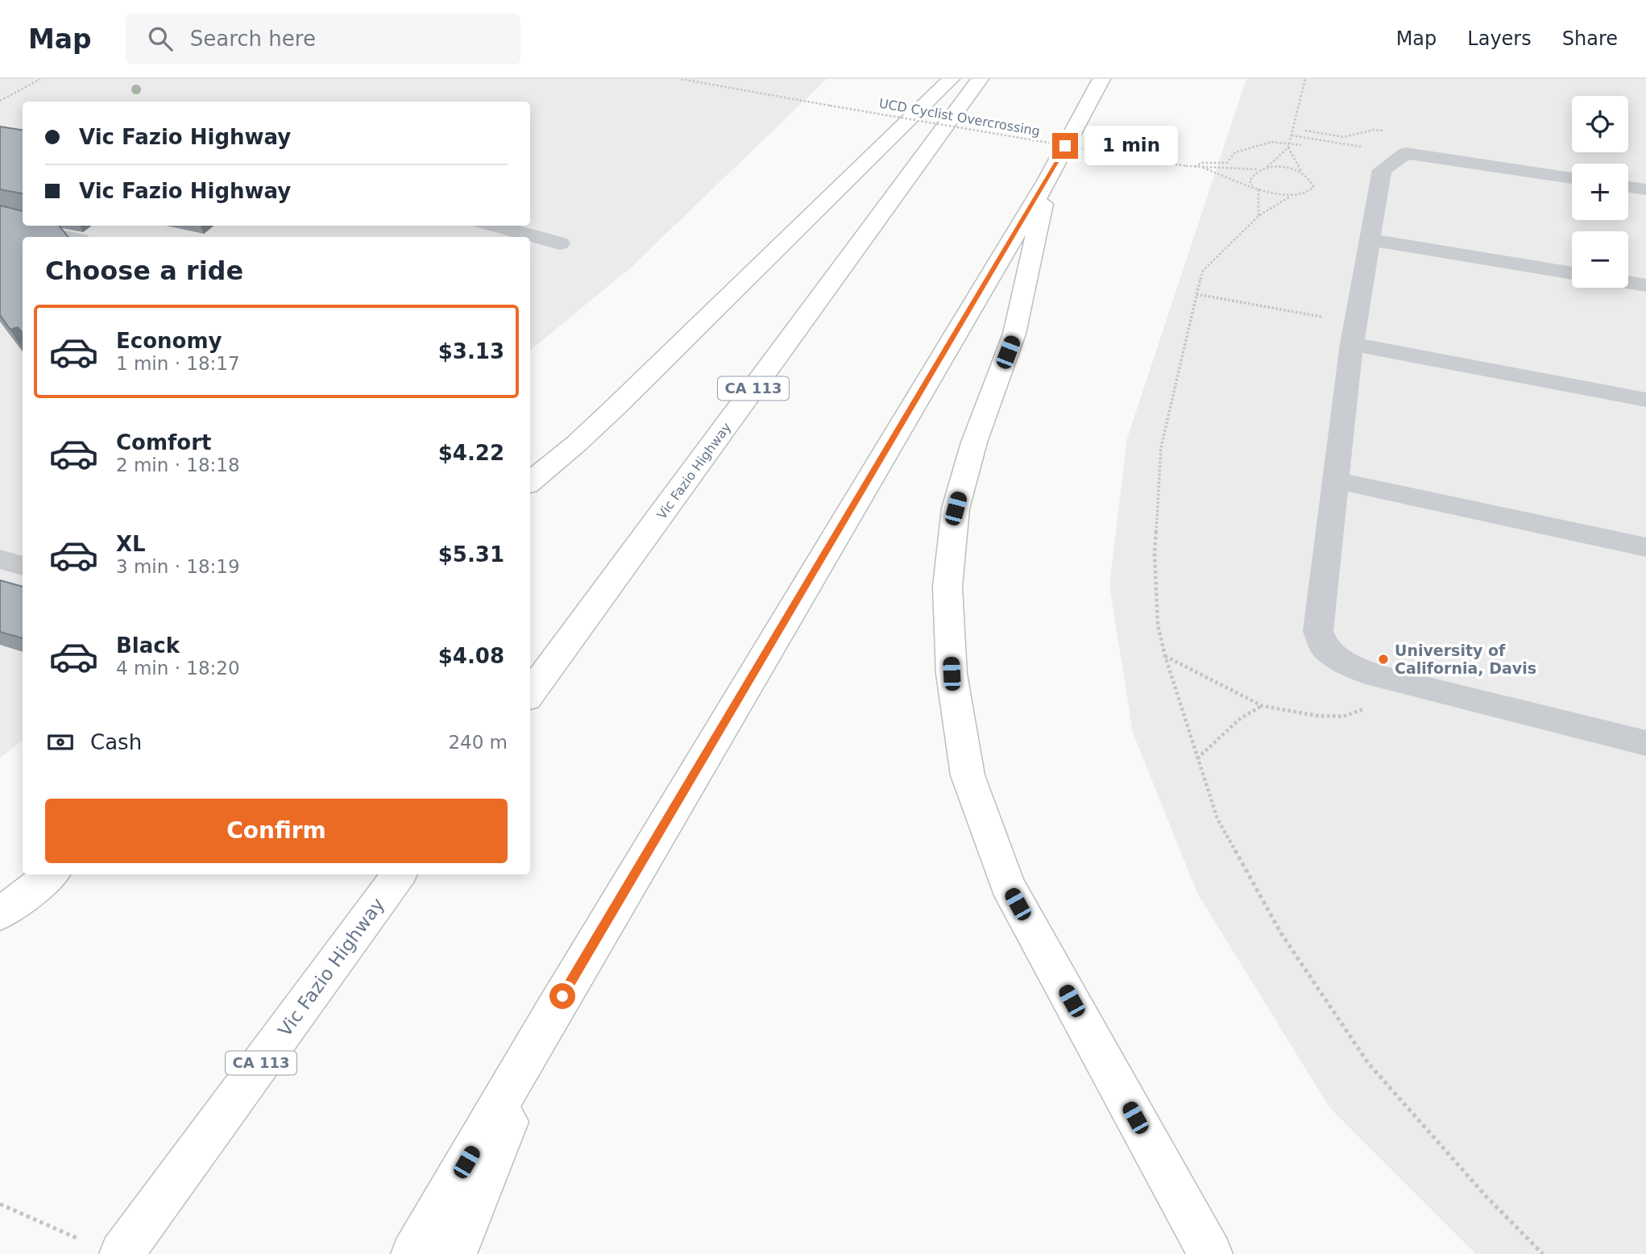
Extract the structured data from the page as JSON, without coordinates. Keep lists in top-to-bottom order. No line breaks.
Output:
{"streets":{"highway":["CA 113","Vic Fazio Highway"],"path":["UCD Cyclist Overcrossing"]},"places":["University of California, Davis"],"page":{"header":"Map","search":"Search here","nav":["Map","Layers","Share"],"map_buttons":["+","−"],"banner":["Vic Fazio Highway","Vic Fazio Highway"],"bubble":"1 min","heading":"Choose a ride","list":[{"name":"Economy","note":"1 min · 18:17","value":"$3.13"},{"name":"Comfort","note":"2 min · 18:18","value":"$4.22"},{"name":"XL","note":"3 min · 18:19","value":"$5.31"},{"name":"Black","note":"4 min · 18:20","value":"$4.08"}],"pay":["Cash","240 m"],"buttons":"Confirm"}}
